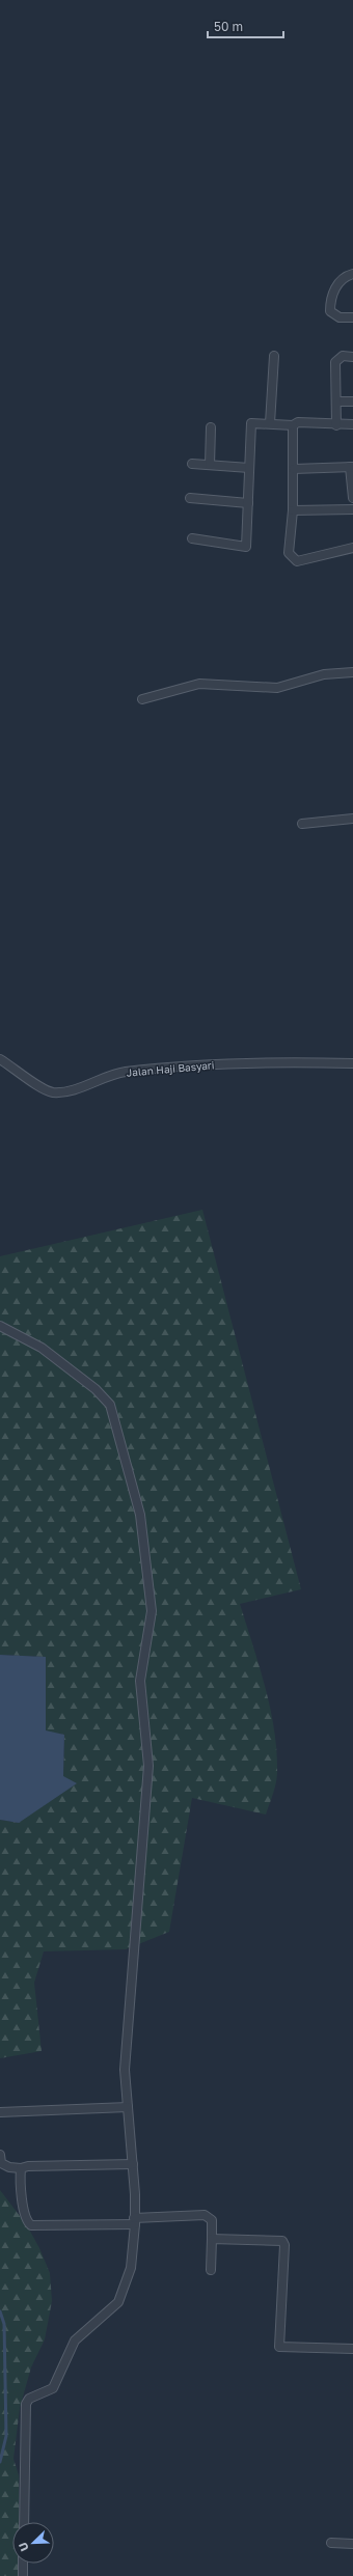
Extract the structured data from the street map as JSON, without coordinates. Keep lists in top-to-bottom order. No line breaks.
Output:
{"streets":{"street":["Jalan Haji Basyari"]},"scale_bar":"50 m","north":"bottom left"}
